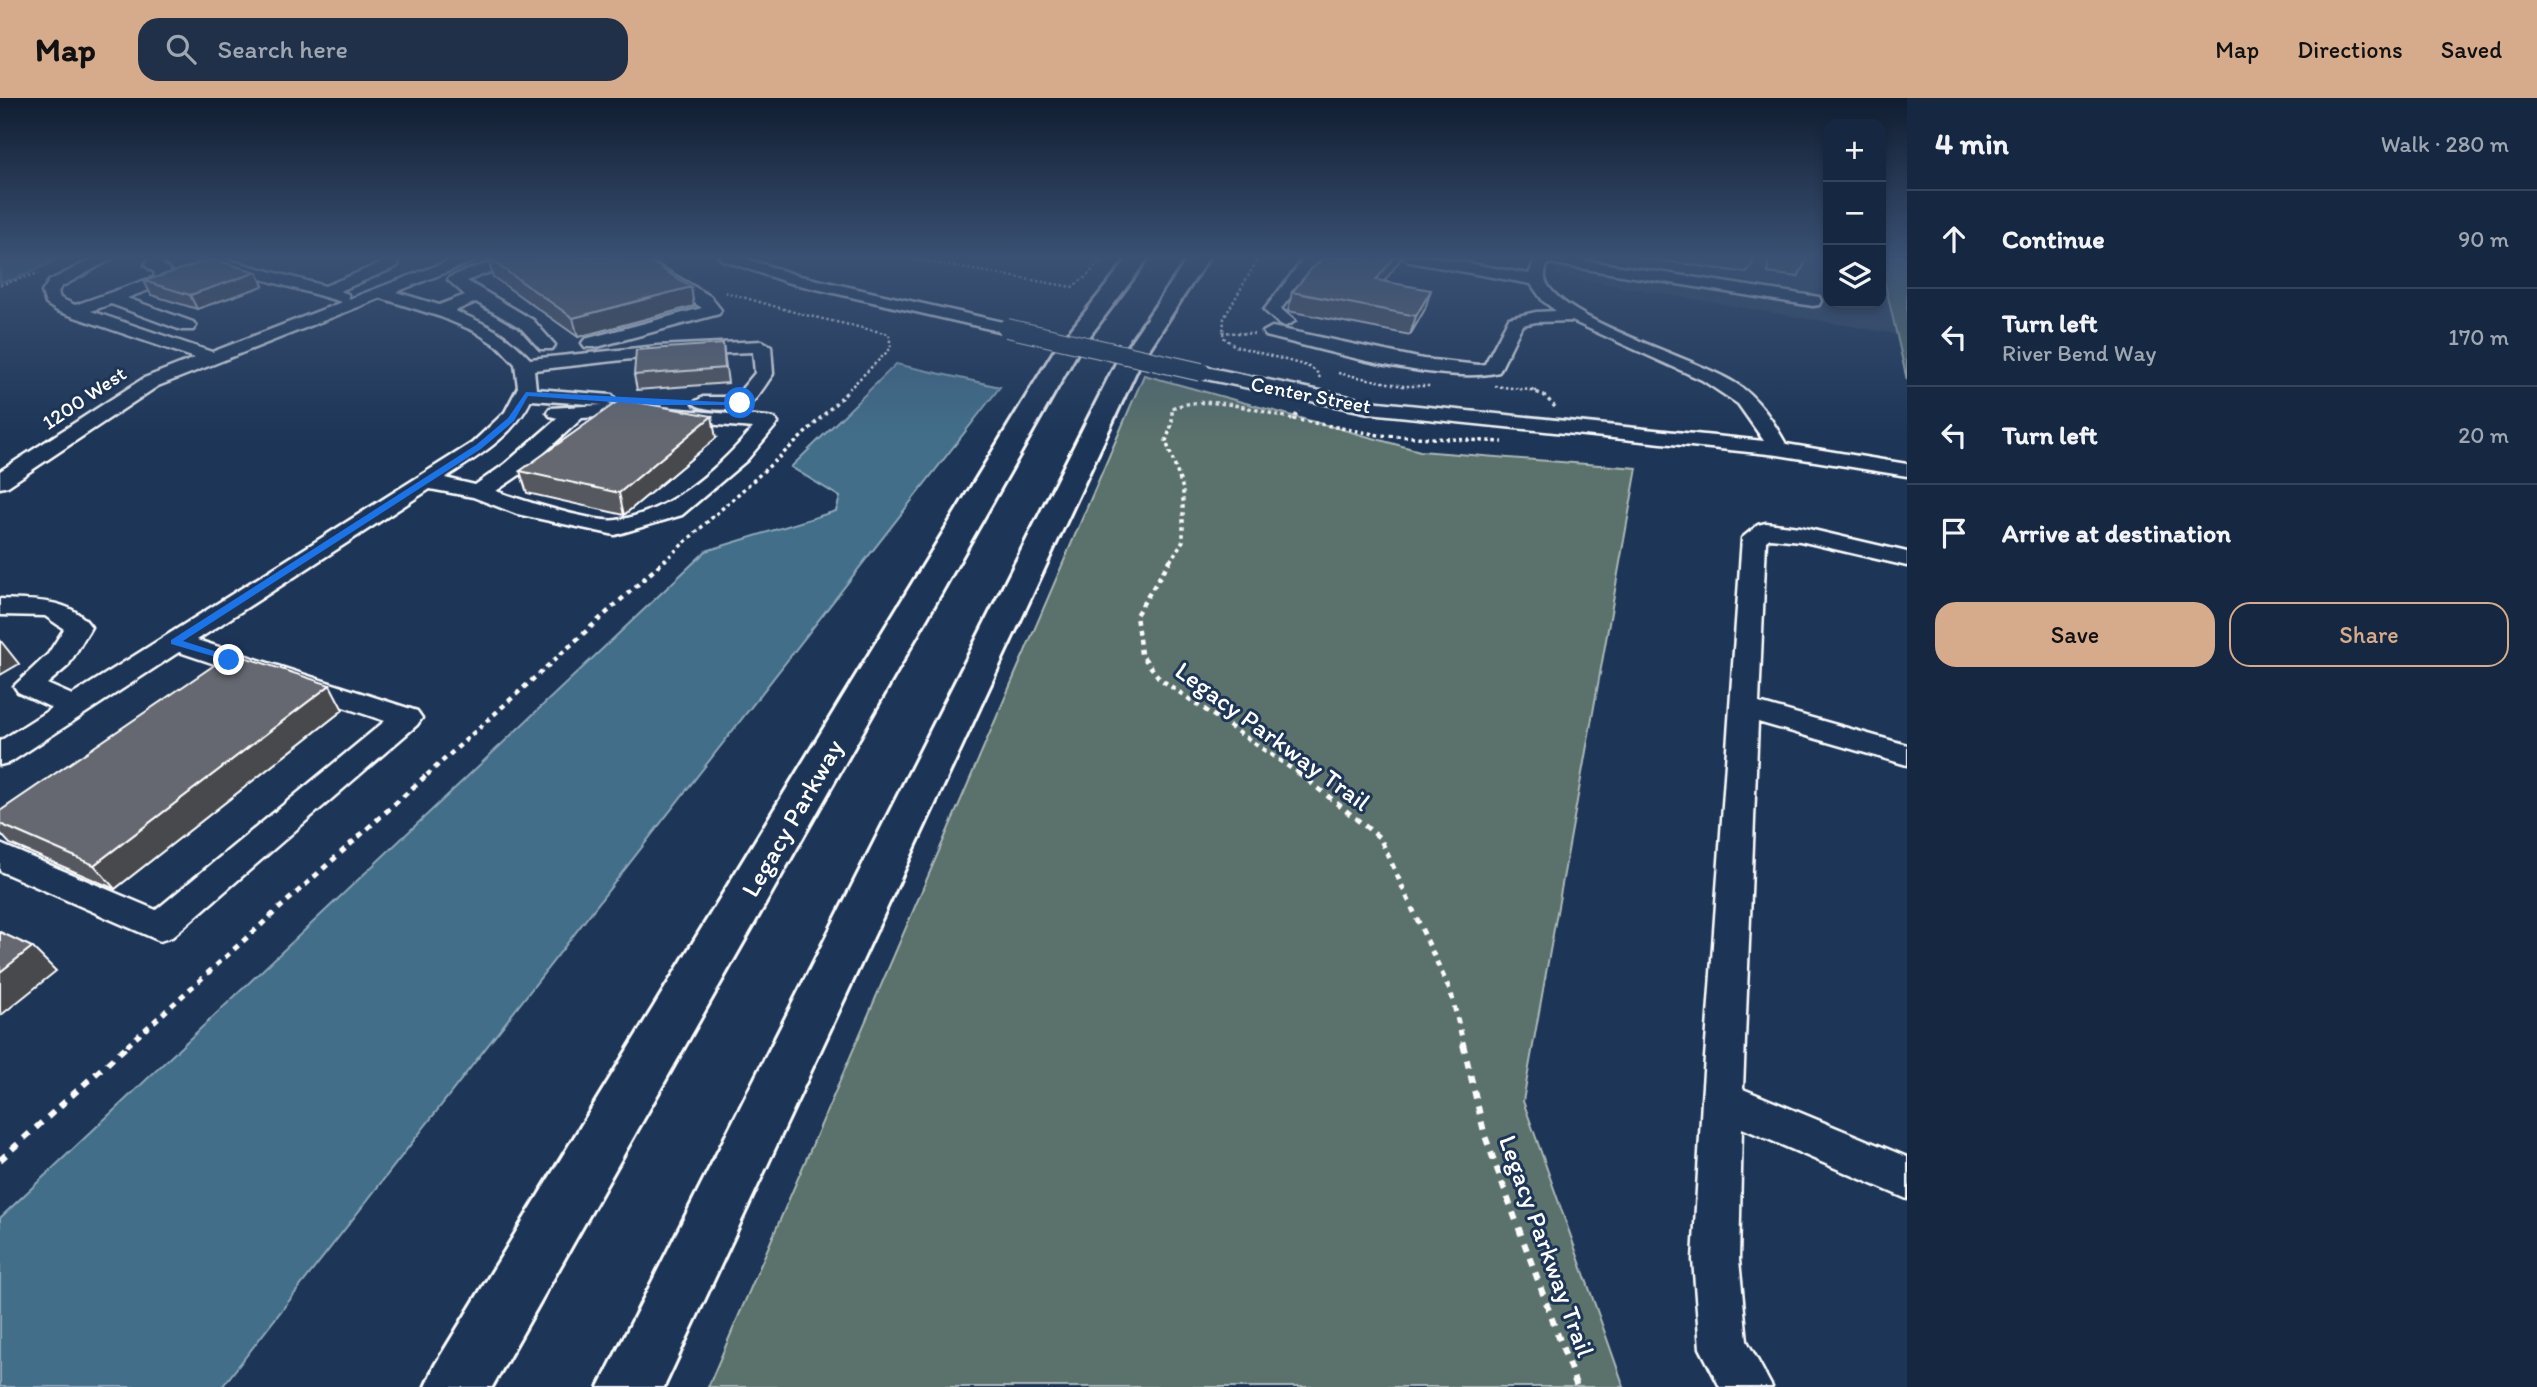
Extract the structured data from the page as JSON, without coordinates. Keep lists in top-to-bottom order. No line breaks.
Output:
{"streets":{"highway":["Legacy Parkway"],"street":["Center Street","1200 West"],"path":["Legacy Parkway Trail"]},"page":{"header":"Map","search":"Search here","nav":["Map","Directions","Saved"],"heading":["4 min","Walk · 280 m"],"map_buttons":["+","−"],"list":[["Continue","90 m"],["Turn left","River Bend Way","170 m"],["Turn left","20 m"],"Arrive at destination"],"buttons":["Save","Share"]}}
